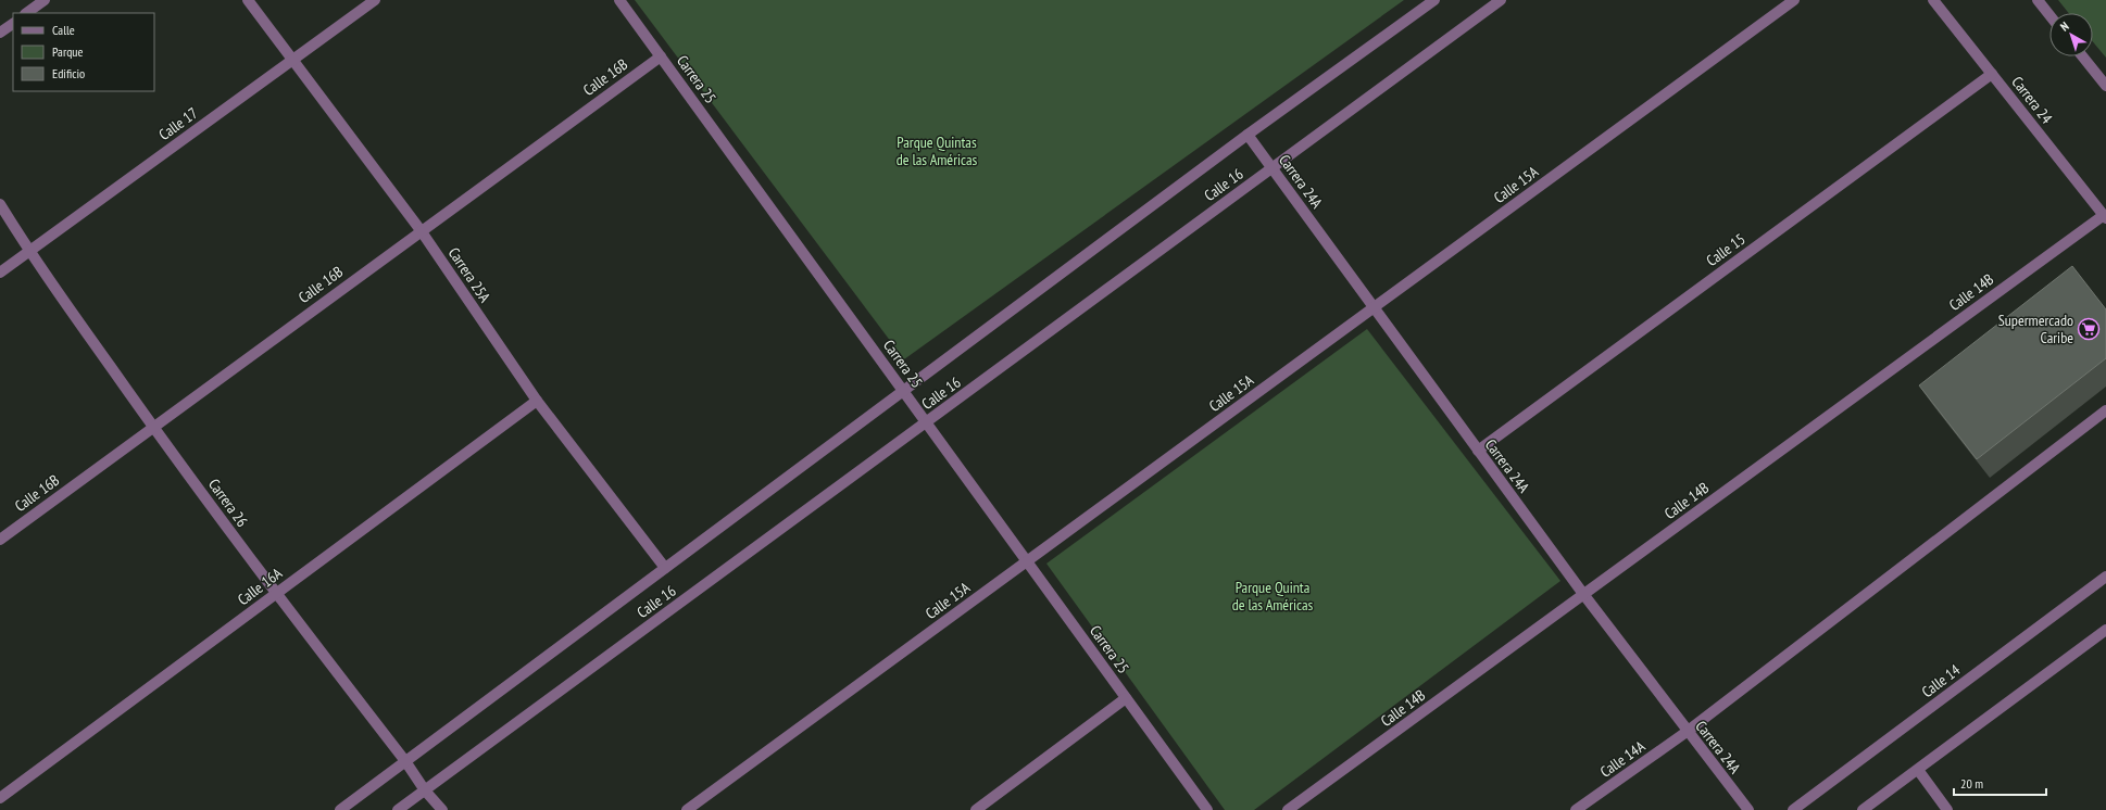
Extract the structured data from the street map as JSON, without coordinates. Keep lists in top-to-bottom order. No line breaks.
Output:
{"streets":{"street":["Calle 16B","Carrera 25","Carrera 24","Calle 17","Carrera 24A","Calle 16","Calle 15A","Calle 15","Carrera 25A","Calle 14B","Carrera 26","Calle 16A","Calle 14","Calle 14A"]},"crossings":[["Calle 16B","Carrera 25"],["Calle 16B","Carrera 25A"],["Calle 16B","Carrera 26"],["Carrera 25","Calle 16"],["Carrera 25","Calle 15A"],["Carrera 24","Calle 15"],["Carrera 24","Calle 14B"],["Calle 17","Carrera 25A"],["Calle 17","Carrera 26"],["Carrera 24A","Calle 16"],["Carrera 24A","Calle 15A"],["Carrera 24A","Calle 15"],["Carrera 24A","Calle 14B"],["Carrera 24A","Calle 14A"],["Calle 16","Carrera 25A"],["Calle 16","Carrera 26"],["Carrera 25A","Calle 16A"],["Carrera 26","Calle 16A"]],"parks":["Parque Quintas de las Américas","Parque Quinta de las Américas"],"places":{"supermarket":["Supermercado Caribe"]},"legend":["Calle","Parque","Edificio"],"scale_bar":"20 m","north":"top left"}
